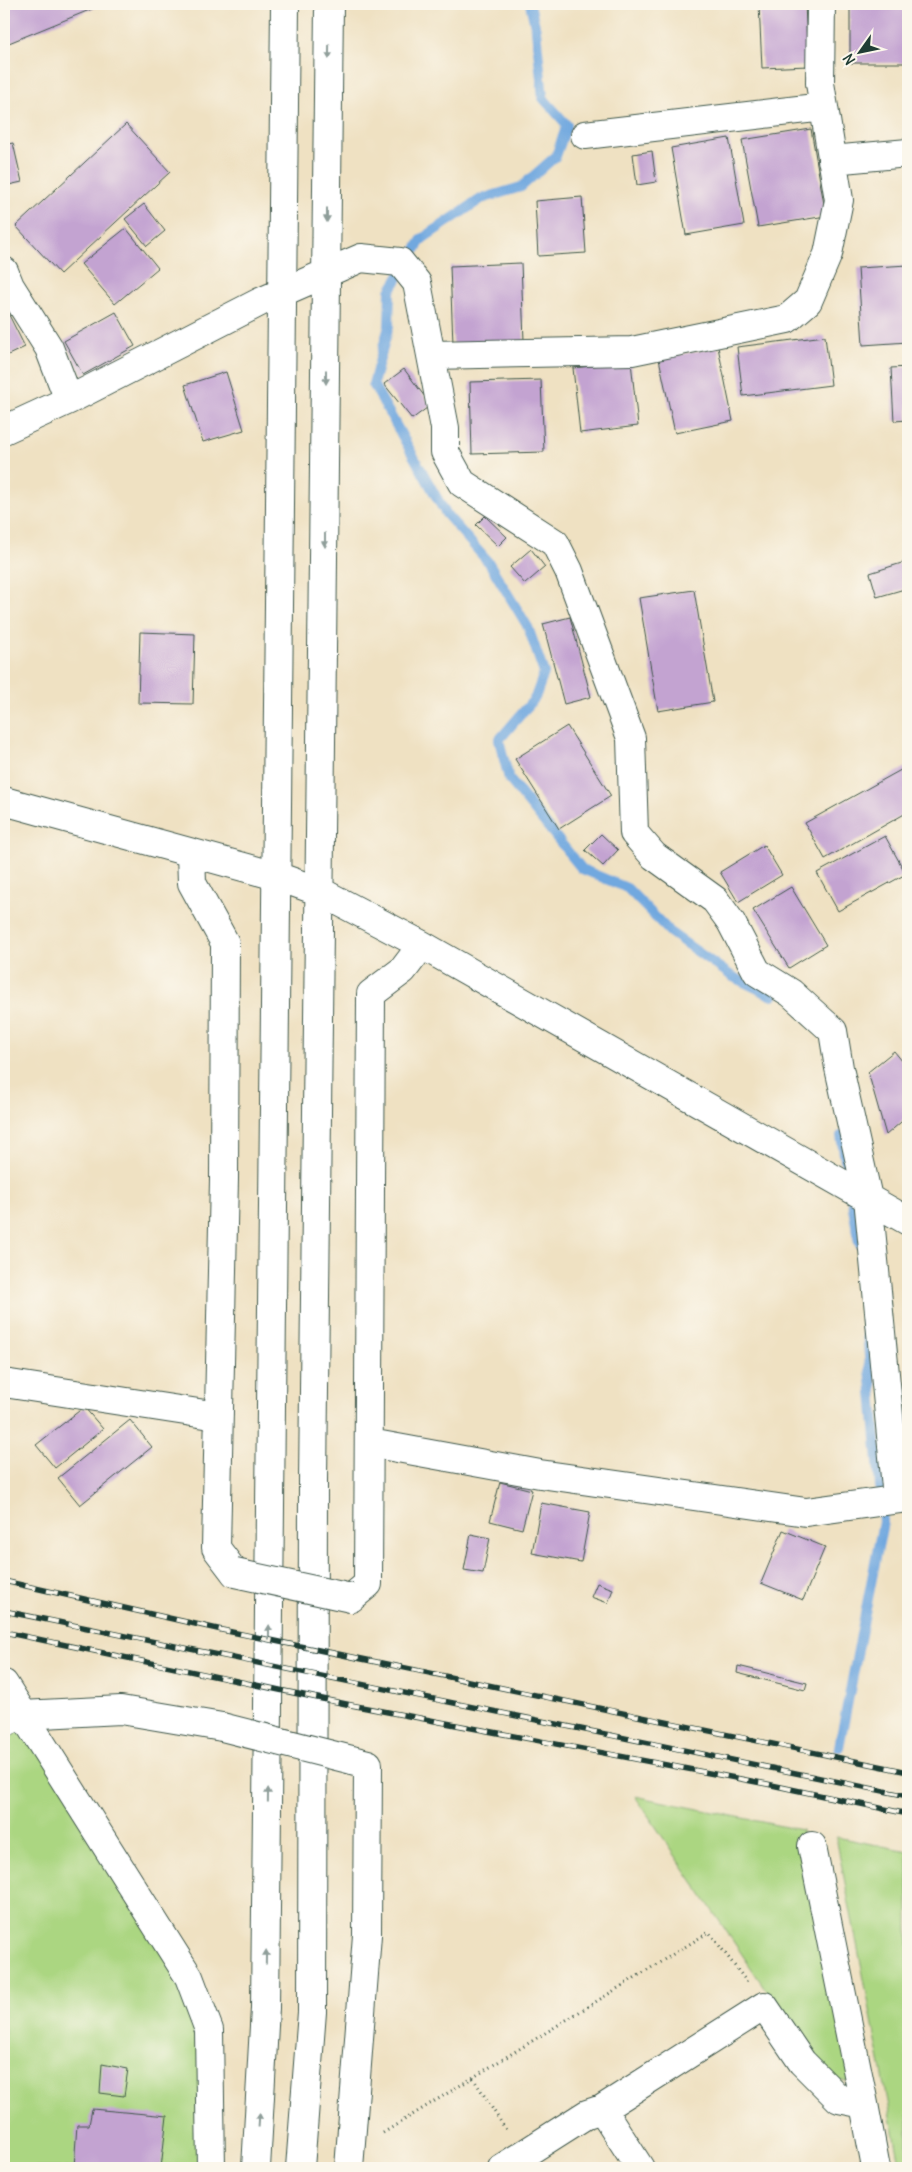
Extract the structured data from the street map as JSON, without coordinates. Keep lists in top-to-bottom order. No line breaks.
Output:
{"north":"bottom left"}
